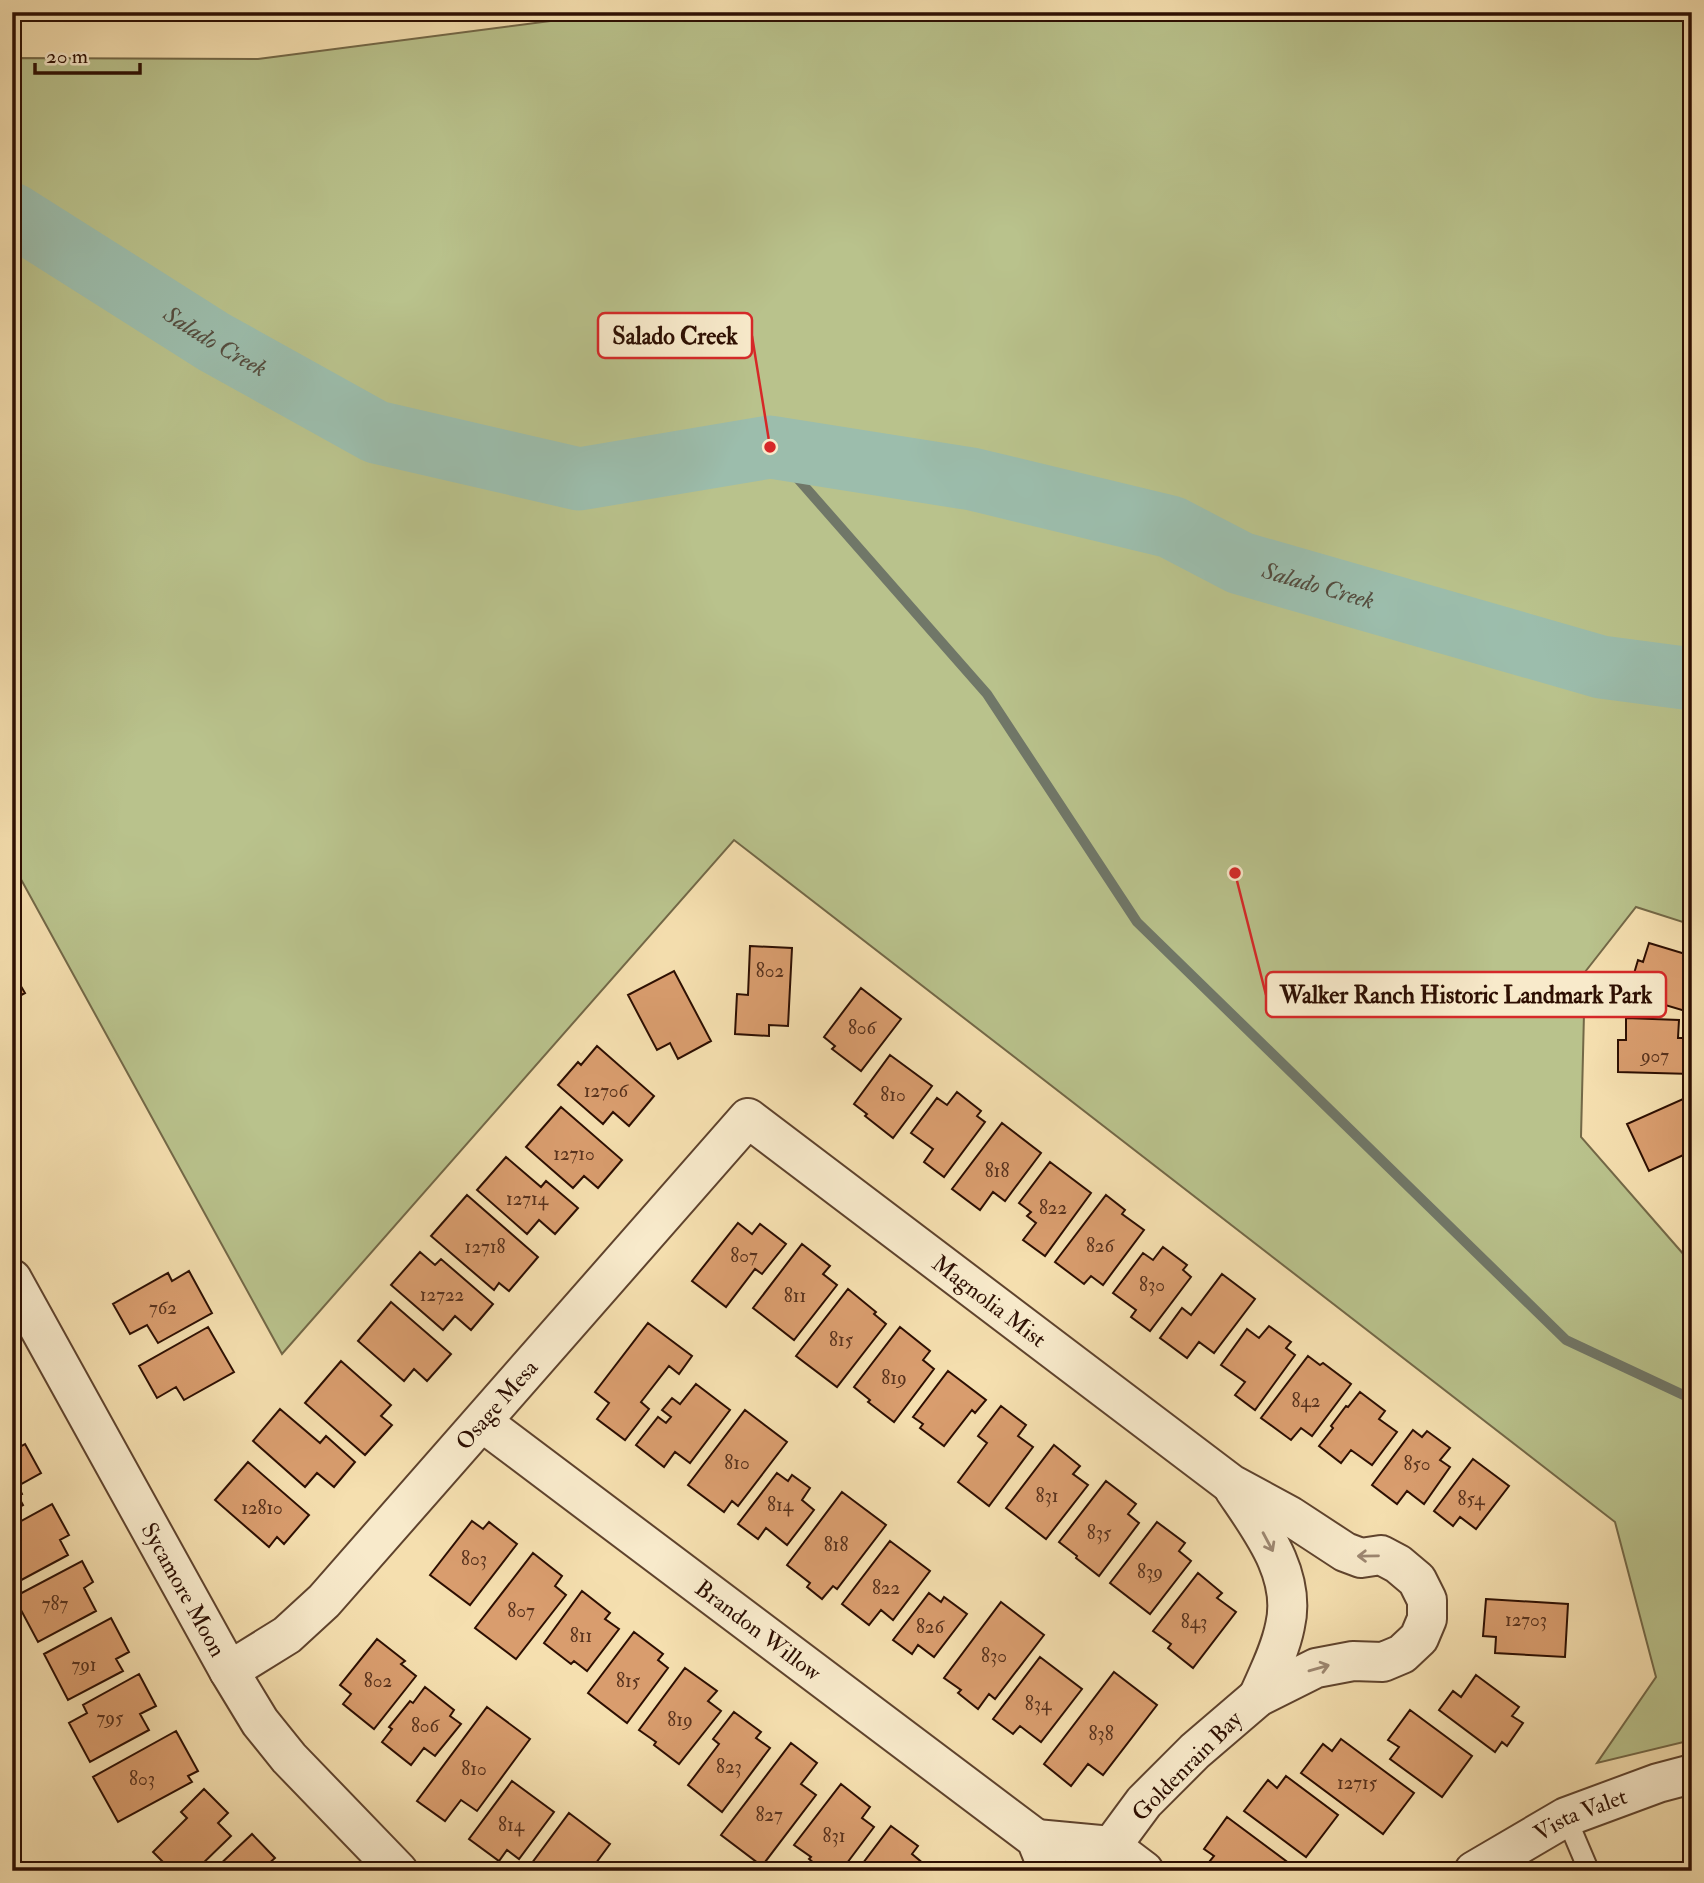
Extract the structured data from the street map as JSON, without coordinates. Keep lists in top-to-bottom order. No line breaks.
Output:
{"streets":{"street":["Magnolia Mist","Osage Mesa","Sycamore Moon","Brandon Willow","Goldenrain Bay","Vista Valet"]},"crossings":[["Magnolia Mist","Osage Mesa"],["Magnolia Mist","Goldenrain Bay"],["Osage Mesa","Sycamore Moon"],["Osage Mesa","Brandon Willow"],["Brandon Willow","Goldenrain Bay"]],"water":["Salado Creek"],"places":["Salado Creek","Walker Ranch Historic Landmark Park"],"house_numbers":["802","806","907","12706","810","12710","818","12714","822","826","12718","807","830","12722","811","762","815","819","842","810","850","831","854","814","12810","835","818","803","839","822","787","807","12703","843","826","811","830","791","802","815","834","795","819","806","838","823","810","803","12715","827","814","831"],"scale_bar":"20 m"}
